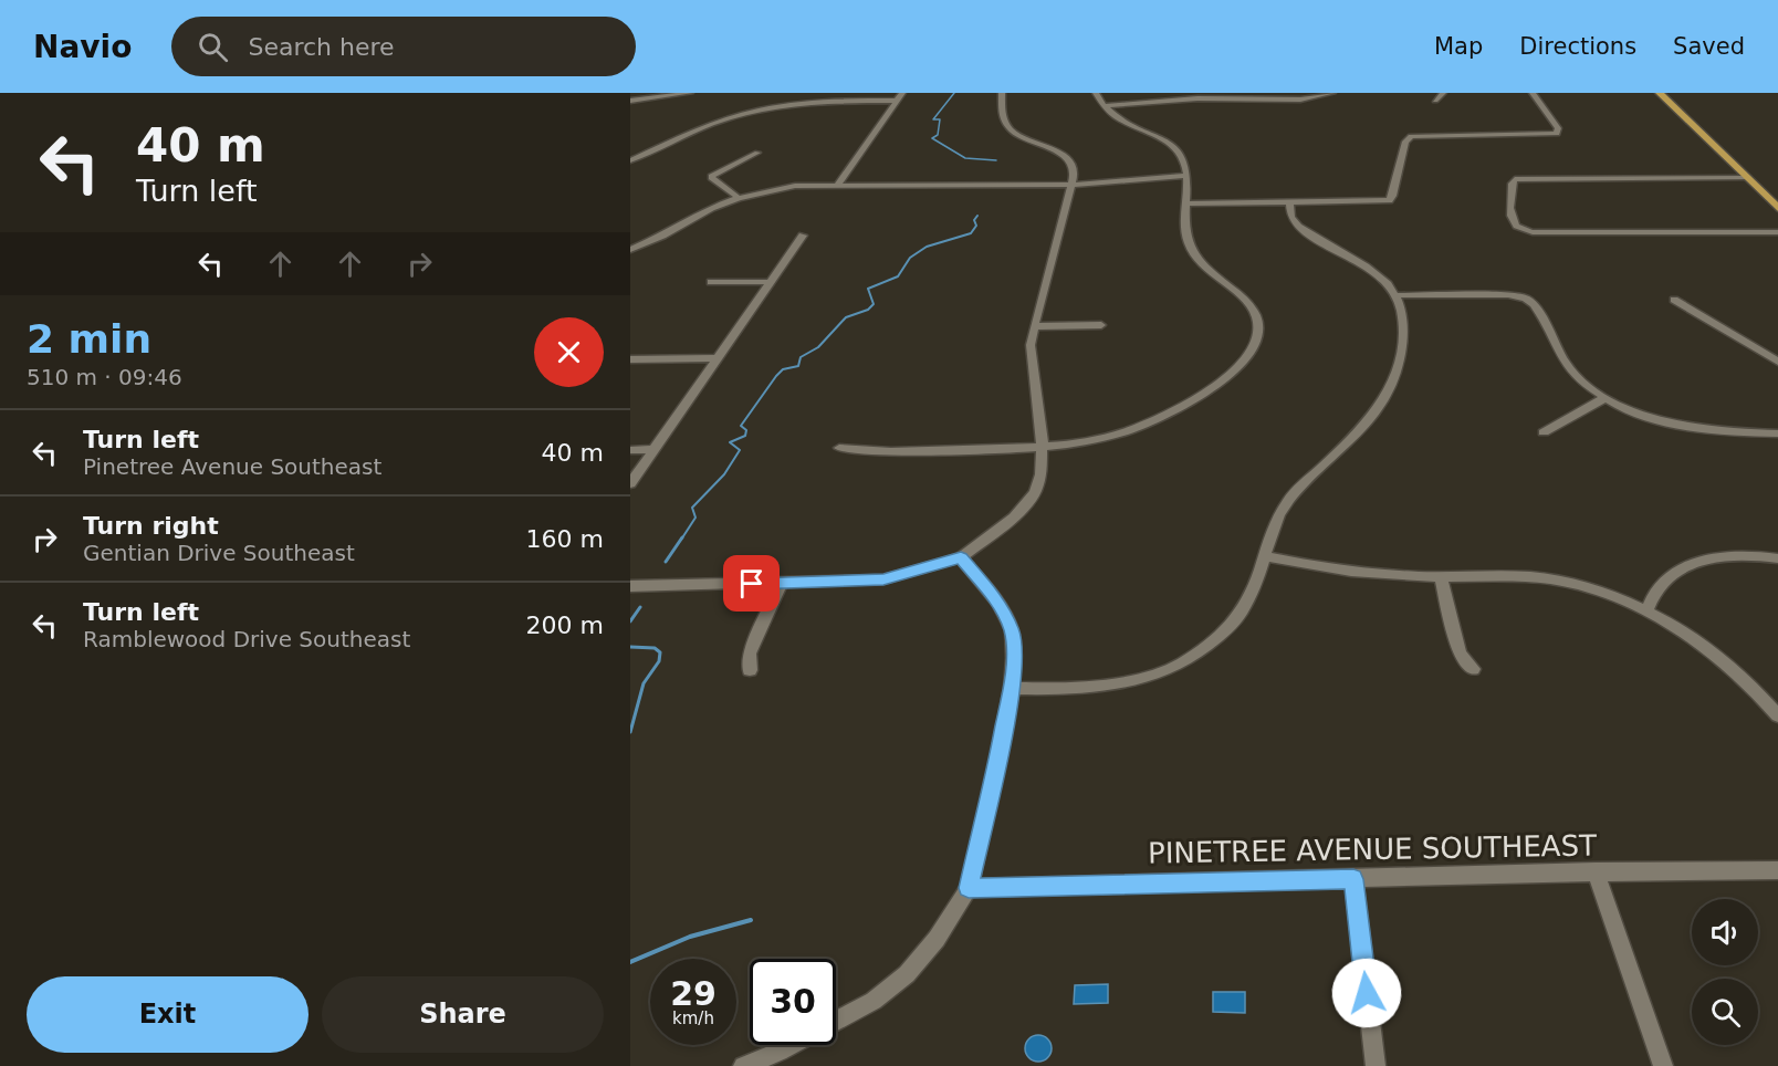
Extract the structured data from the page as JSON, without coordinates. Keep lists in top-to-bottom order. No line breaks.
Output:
{"streets":{"street":["PINETREE AVENUE SOUTHEAST"]},"page":{"header":"Navio","search":"Search here","nav":["Map","Directions","Saved"],"turn":["40 m","Turn left"],"heading":["2 min","510 m · 09:46"],"list":[{"name":"Turn left","note":"Pinetree Avenue Southeast","value":"40 m"},{"name":"Turn right","note":"Gentian Drive Southeast","value":"160 m"},{"name":"Turn left","note":"Ramblewood Drive Southeast","value":"200 m"}],"speed":"29 km/h","limit":"30","buttons":["Exit","Share"]}}
